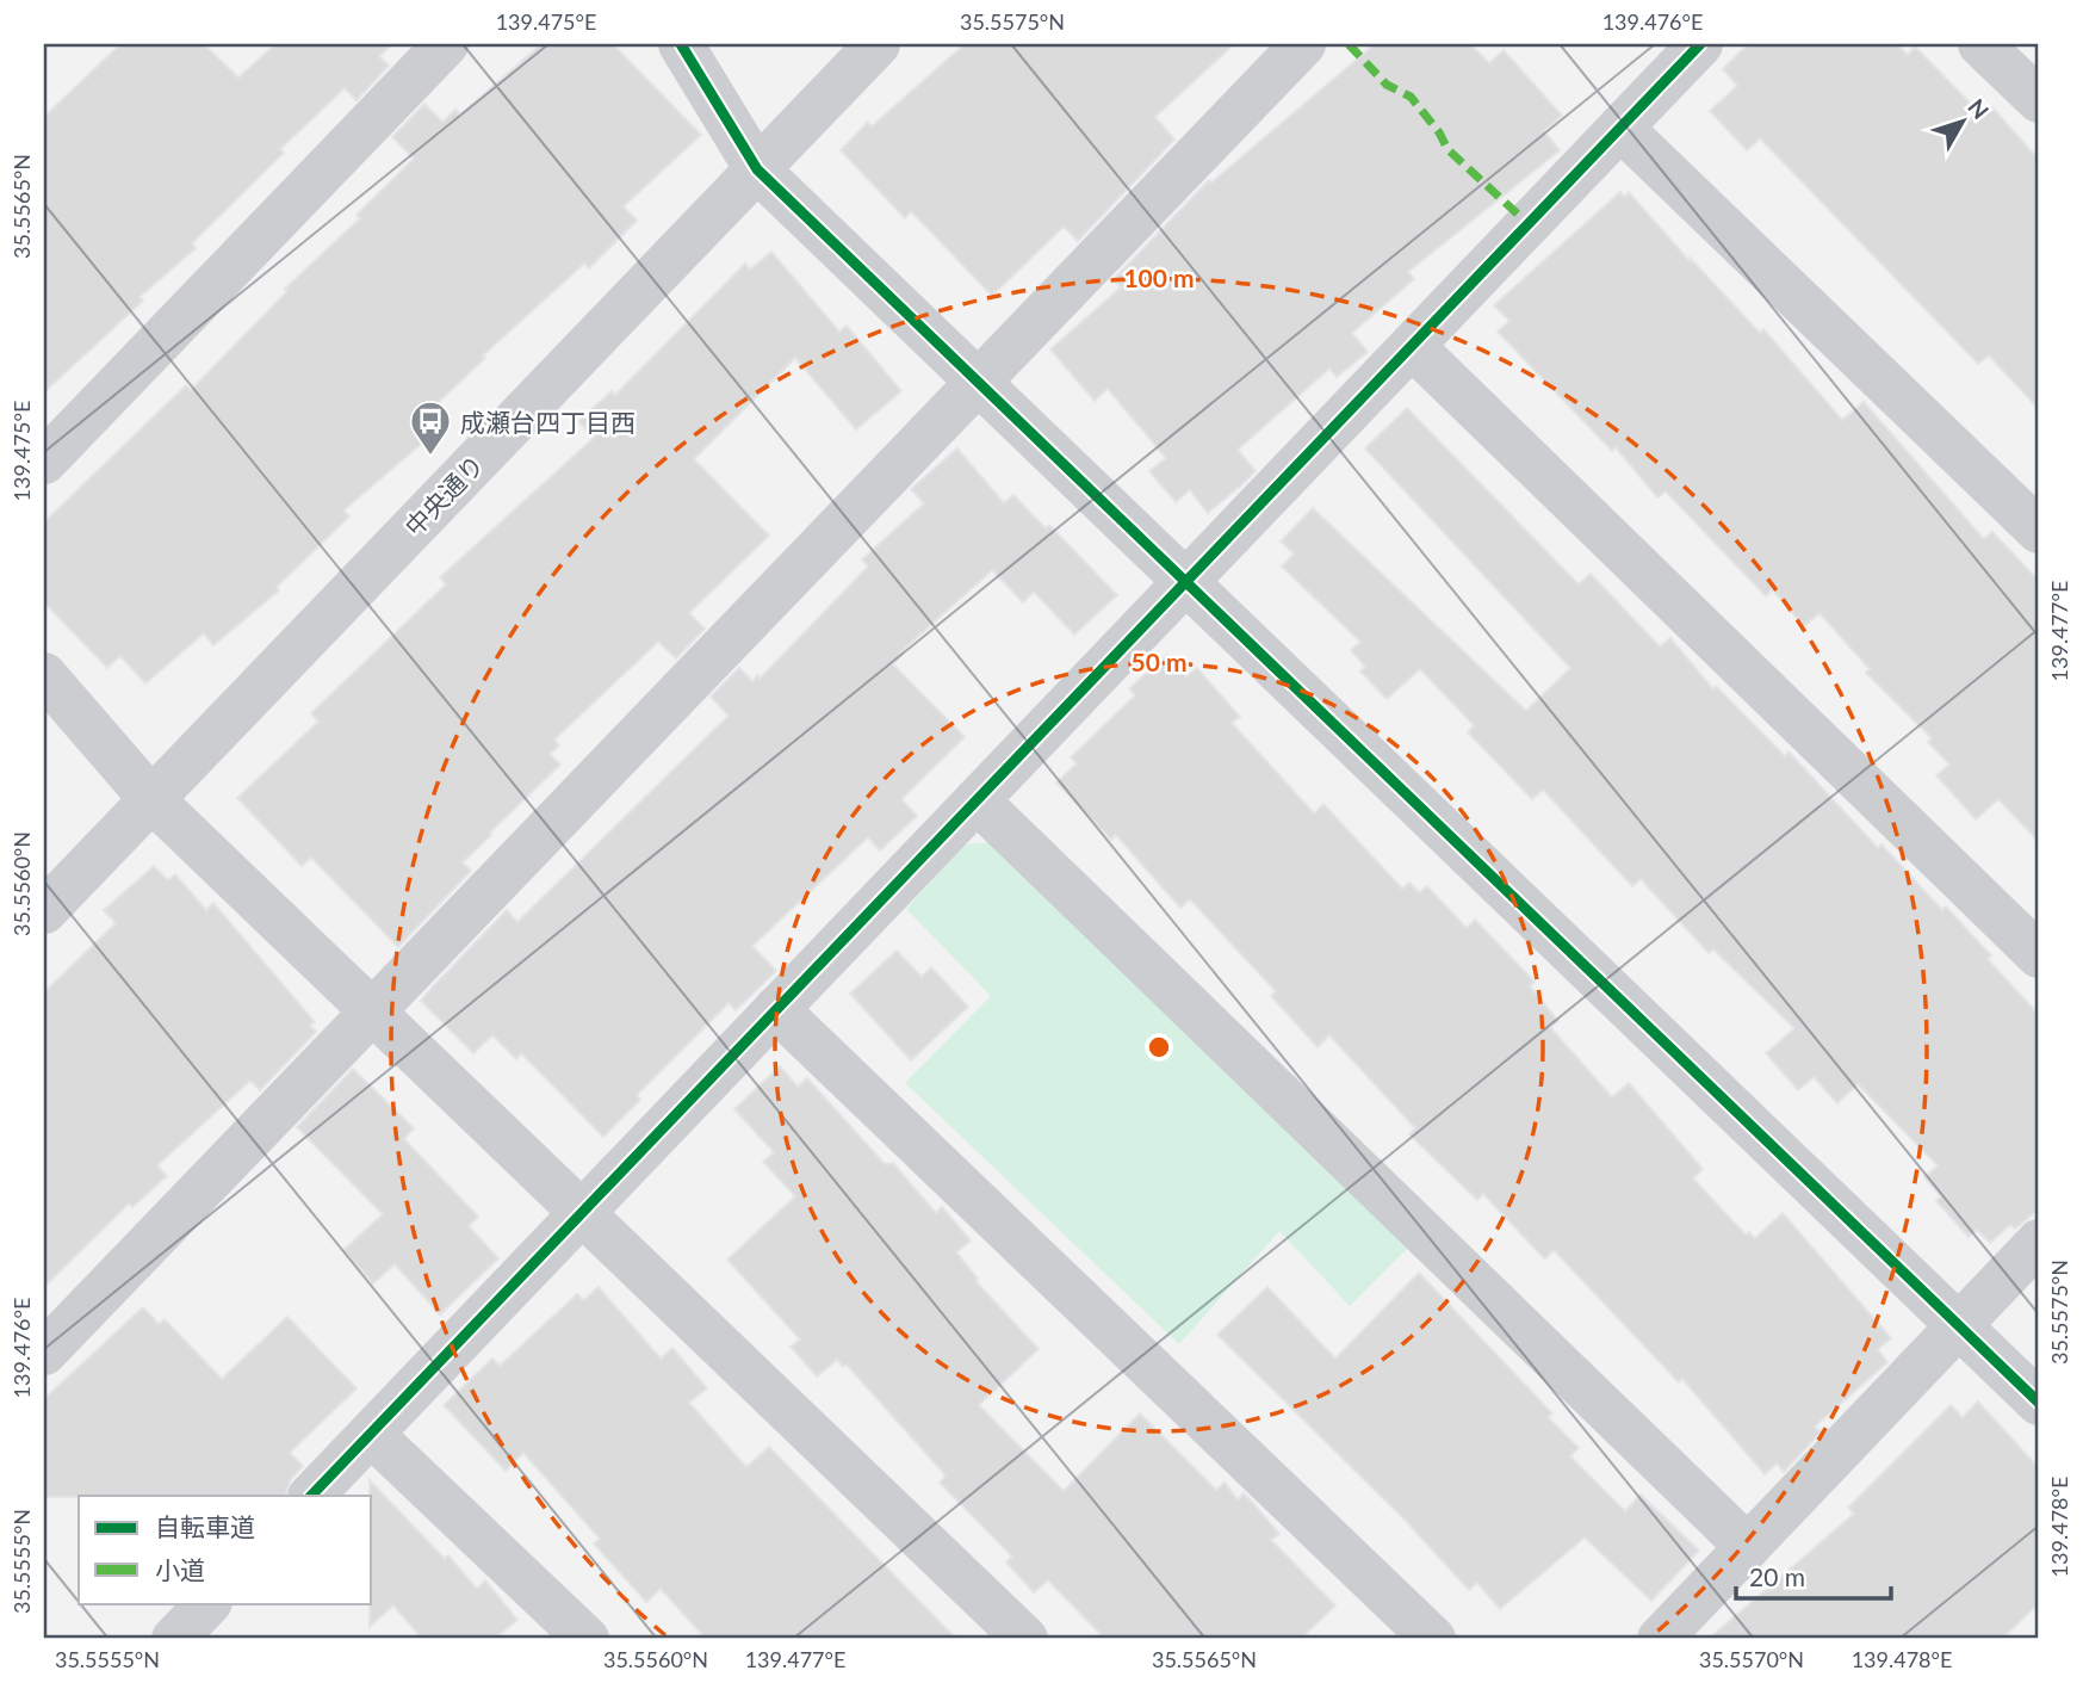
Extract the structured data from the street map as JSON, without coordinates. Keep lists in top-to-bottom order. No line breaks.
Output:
{"streets":{"street":["中央通り"]},"places":{"bus stop":["成瀬台四丁目西"]},"legend":["自転車道","小道"],"scale_bar":"20 m","north":"top right","coordinates":["139.475°E","35.5575°N","139.476°E","35.5565°N","139.477°E","35.5560°N","139.478°E","35.5555°N","35.5570°N"],"rings":["100 m","50 m"]}
